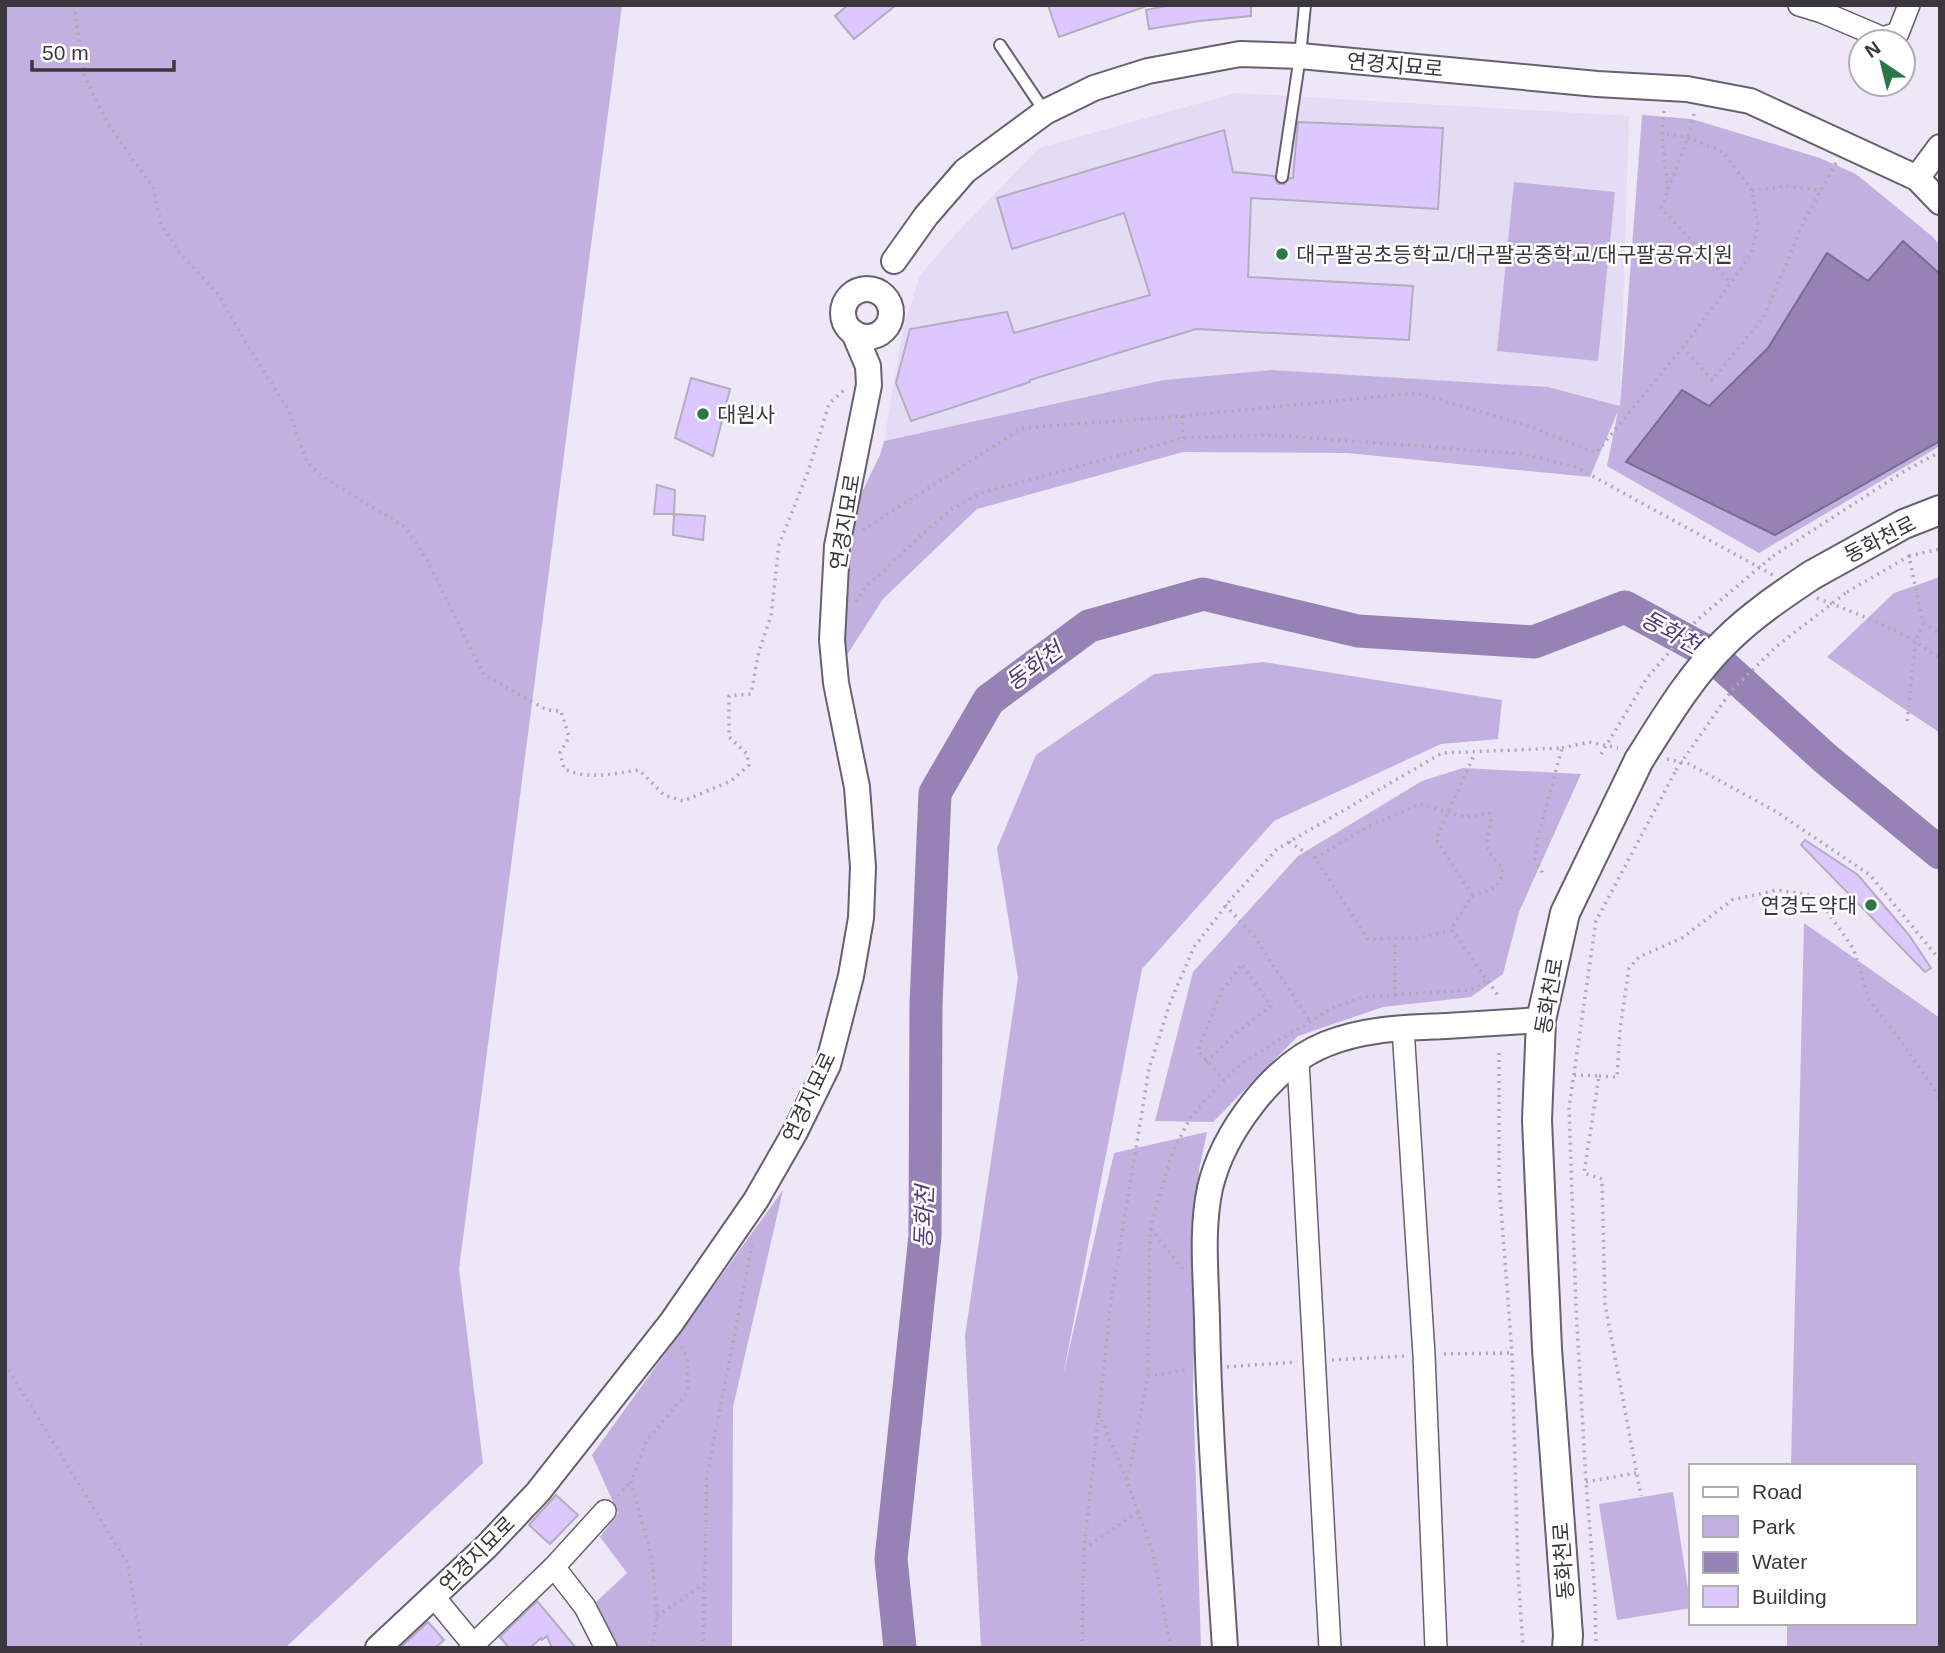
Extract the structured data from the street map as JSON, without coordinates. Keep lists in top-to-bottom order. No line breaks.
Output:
{"streets":{"main road":["동화천로"],"street":["연경지묘로"]},"water":["동화천"],"places":["대구팔공초등학교/대구팔공중학교/대구팔공유치원","대원사","연경도약대"],"legend":["Road","Park","Water","Building"],"scale_bar":"50 m","north":"top left"}
